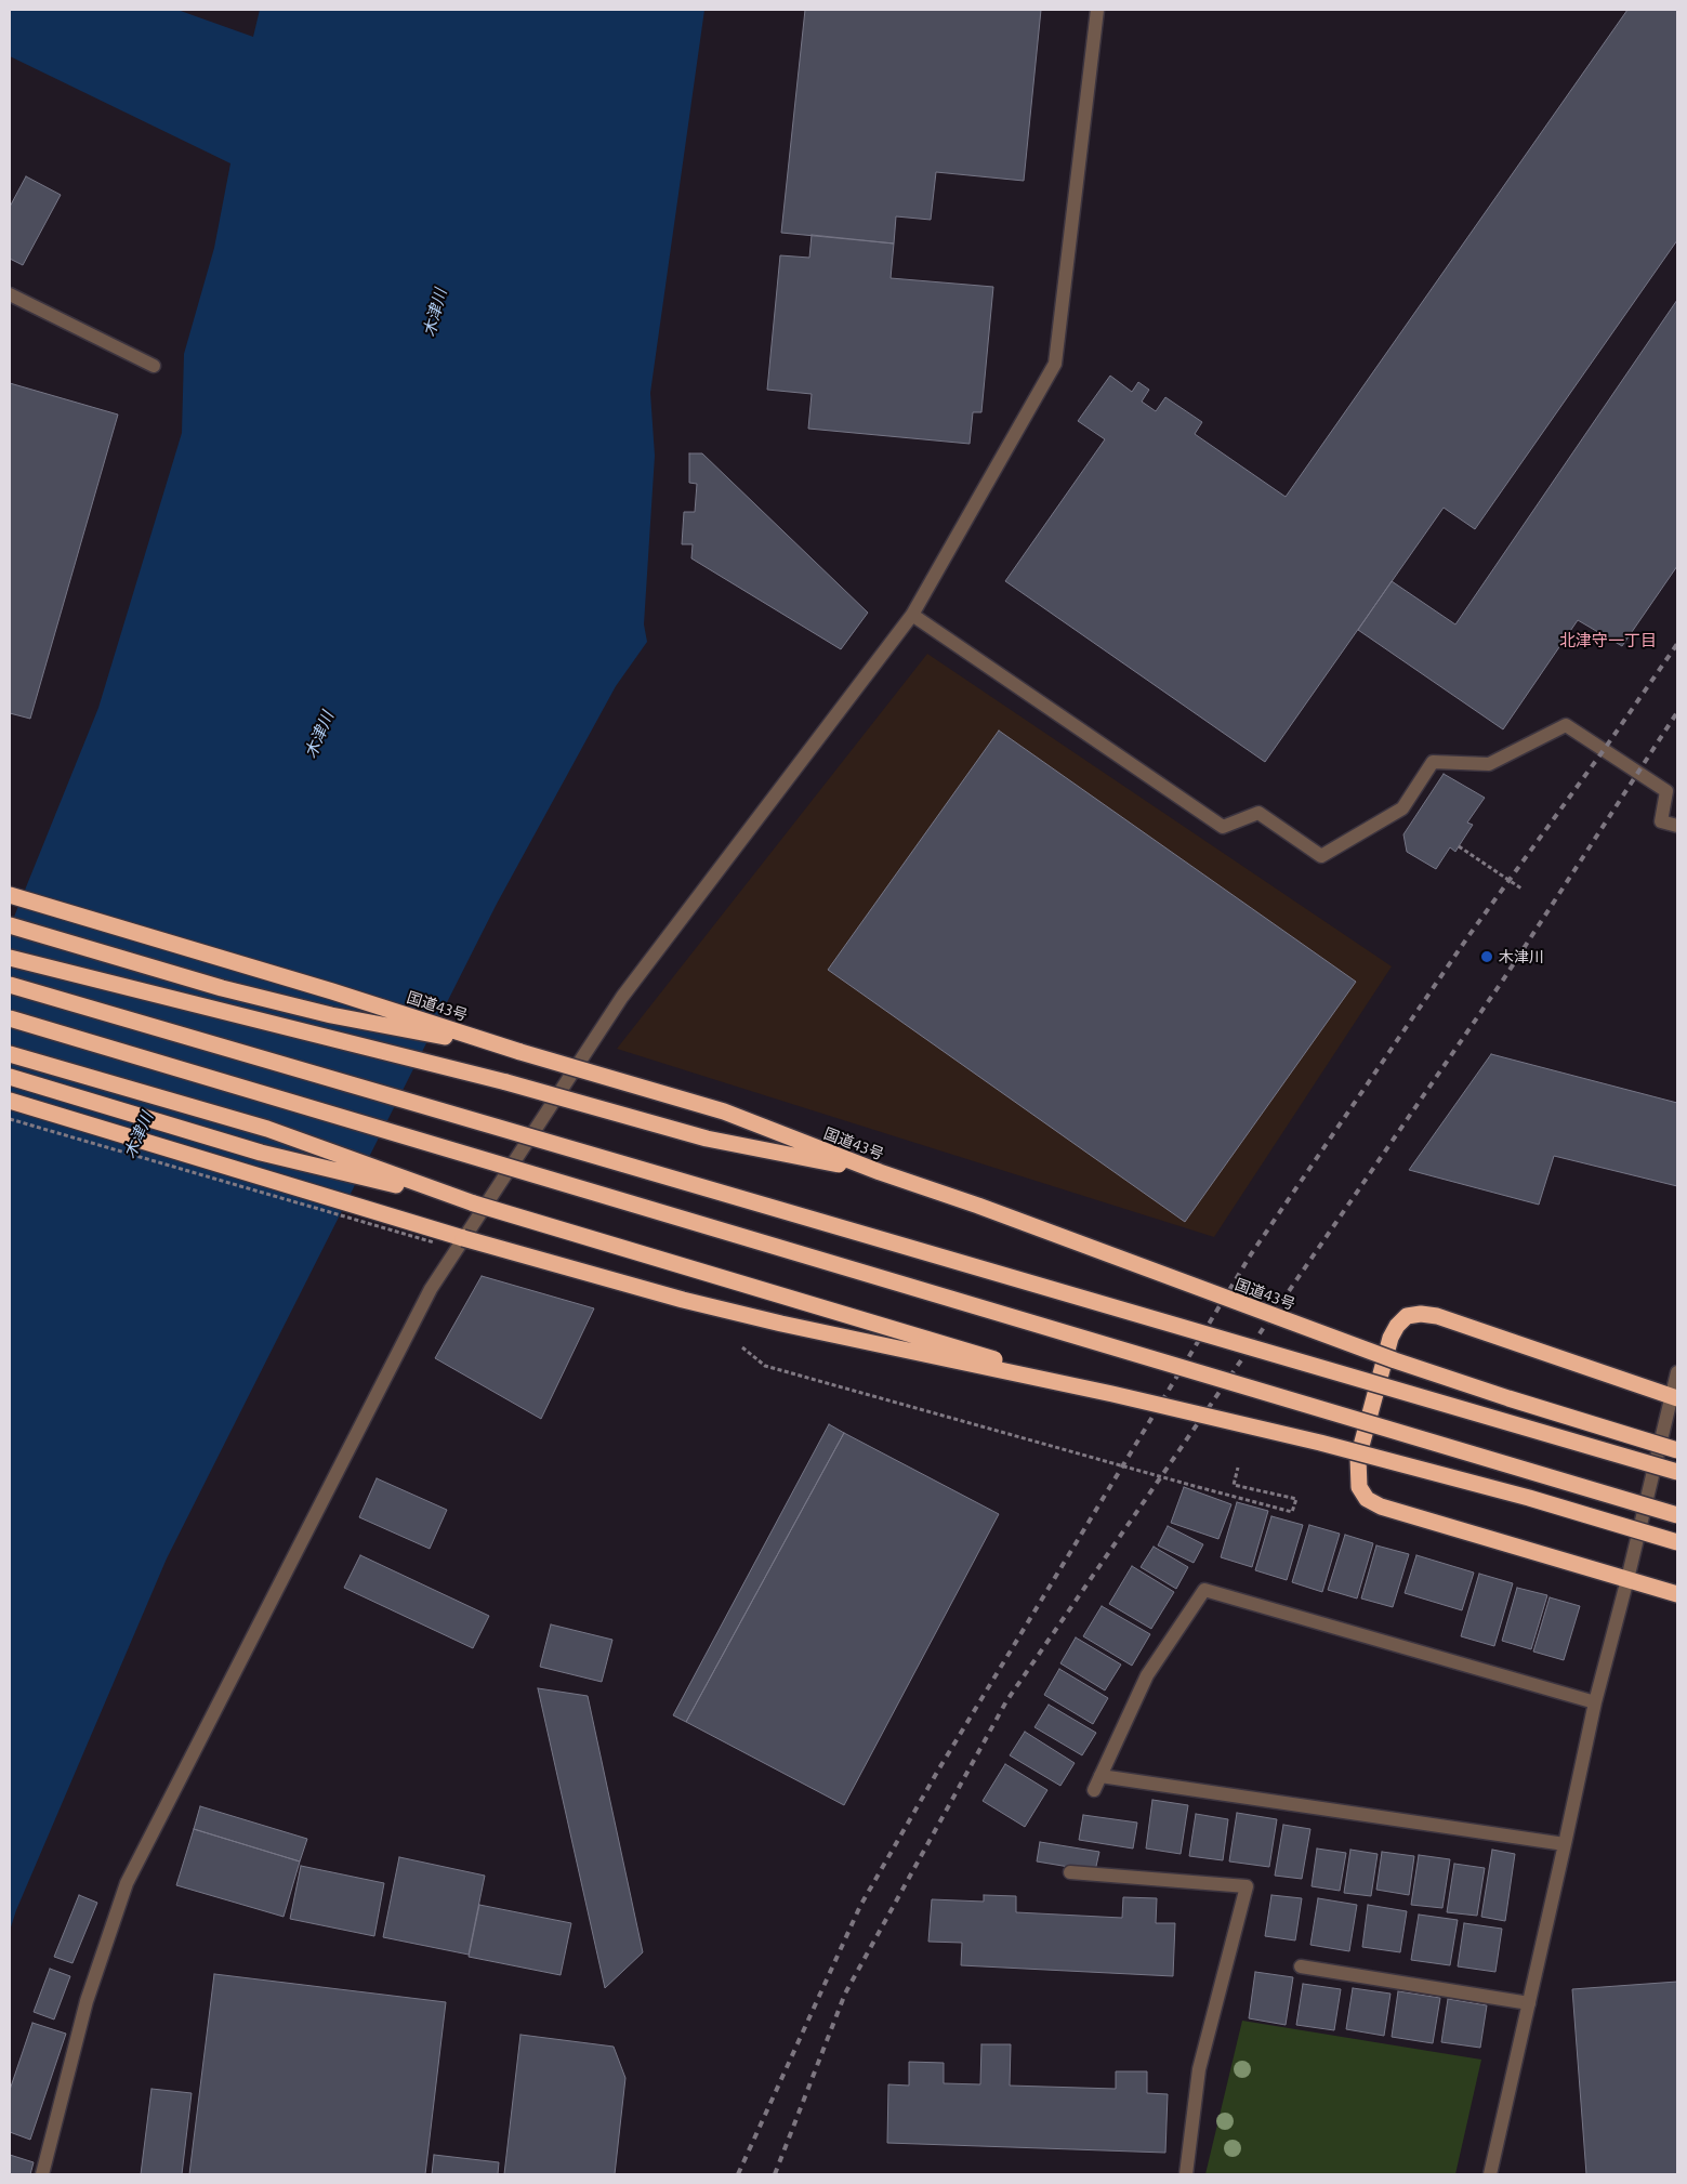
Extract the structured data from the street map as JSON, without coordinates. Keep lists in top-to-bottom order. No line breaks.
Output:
{"streets":{"highway":["国道43号"]},"districts":["北津守一丁目"],"water":["木津川"],"places":["木津川"]}
